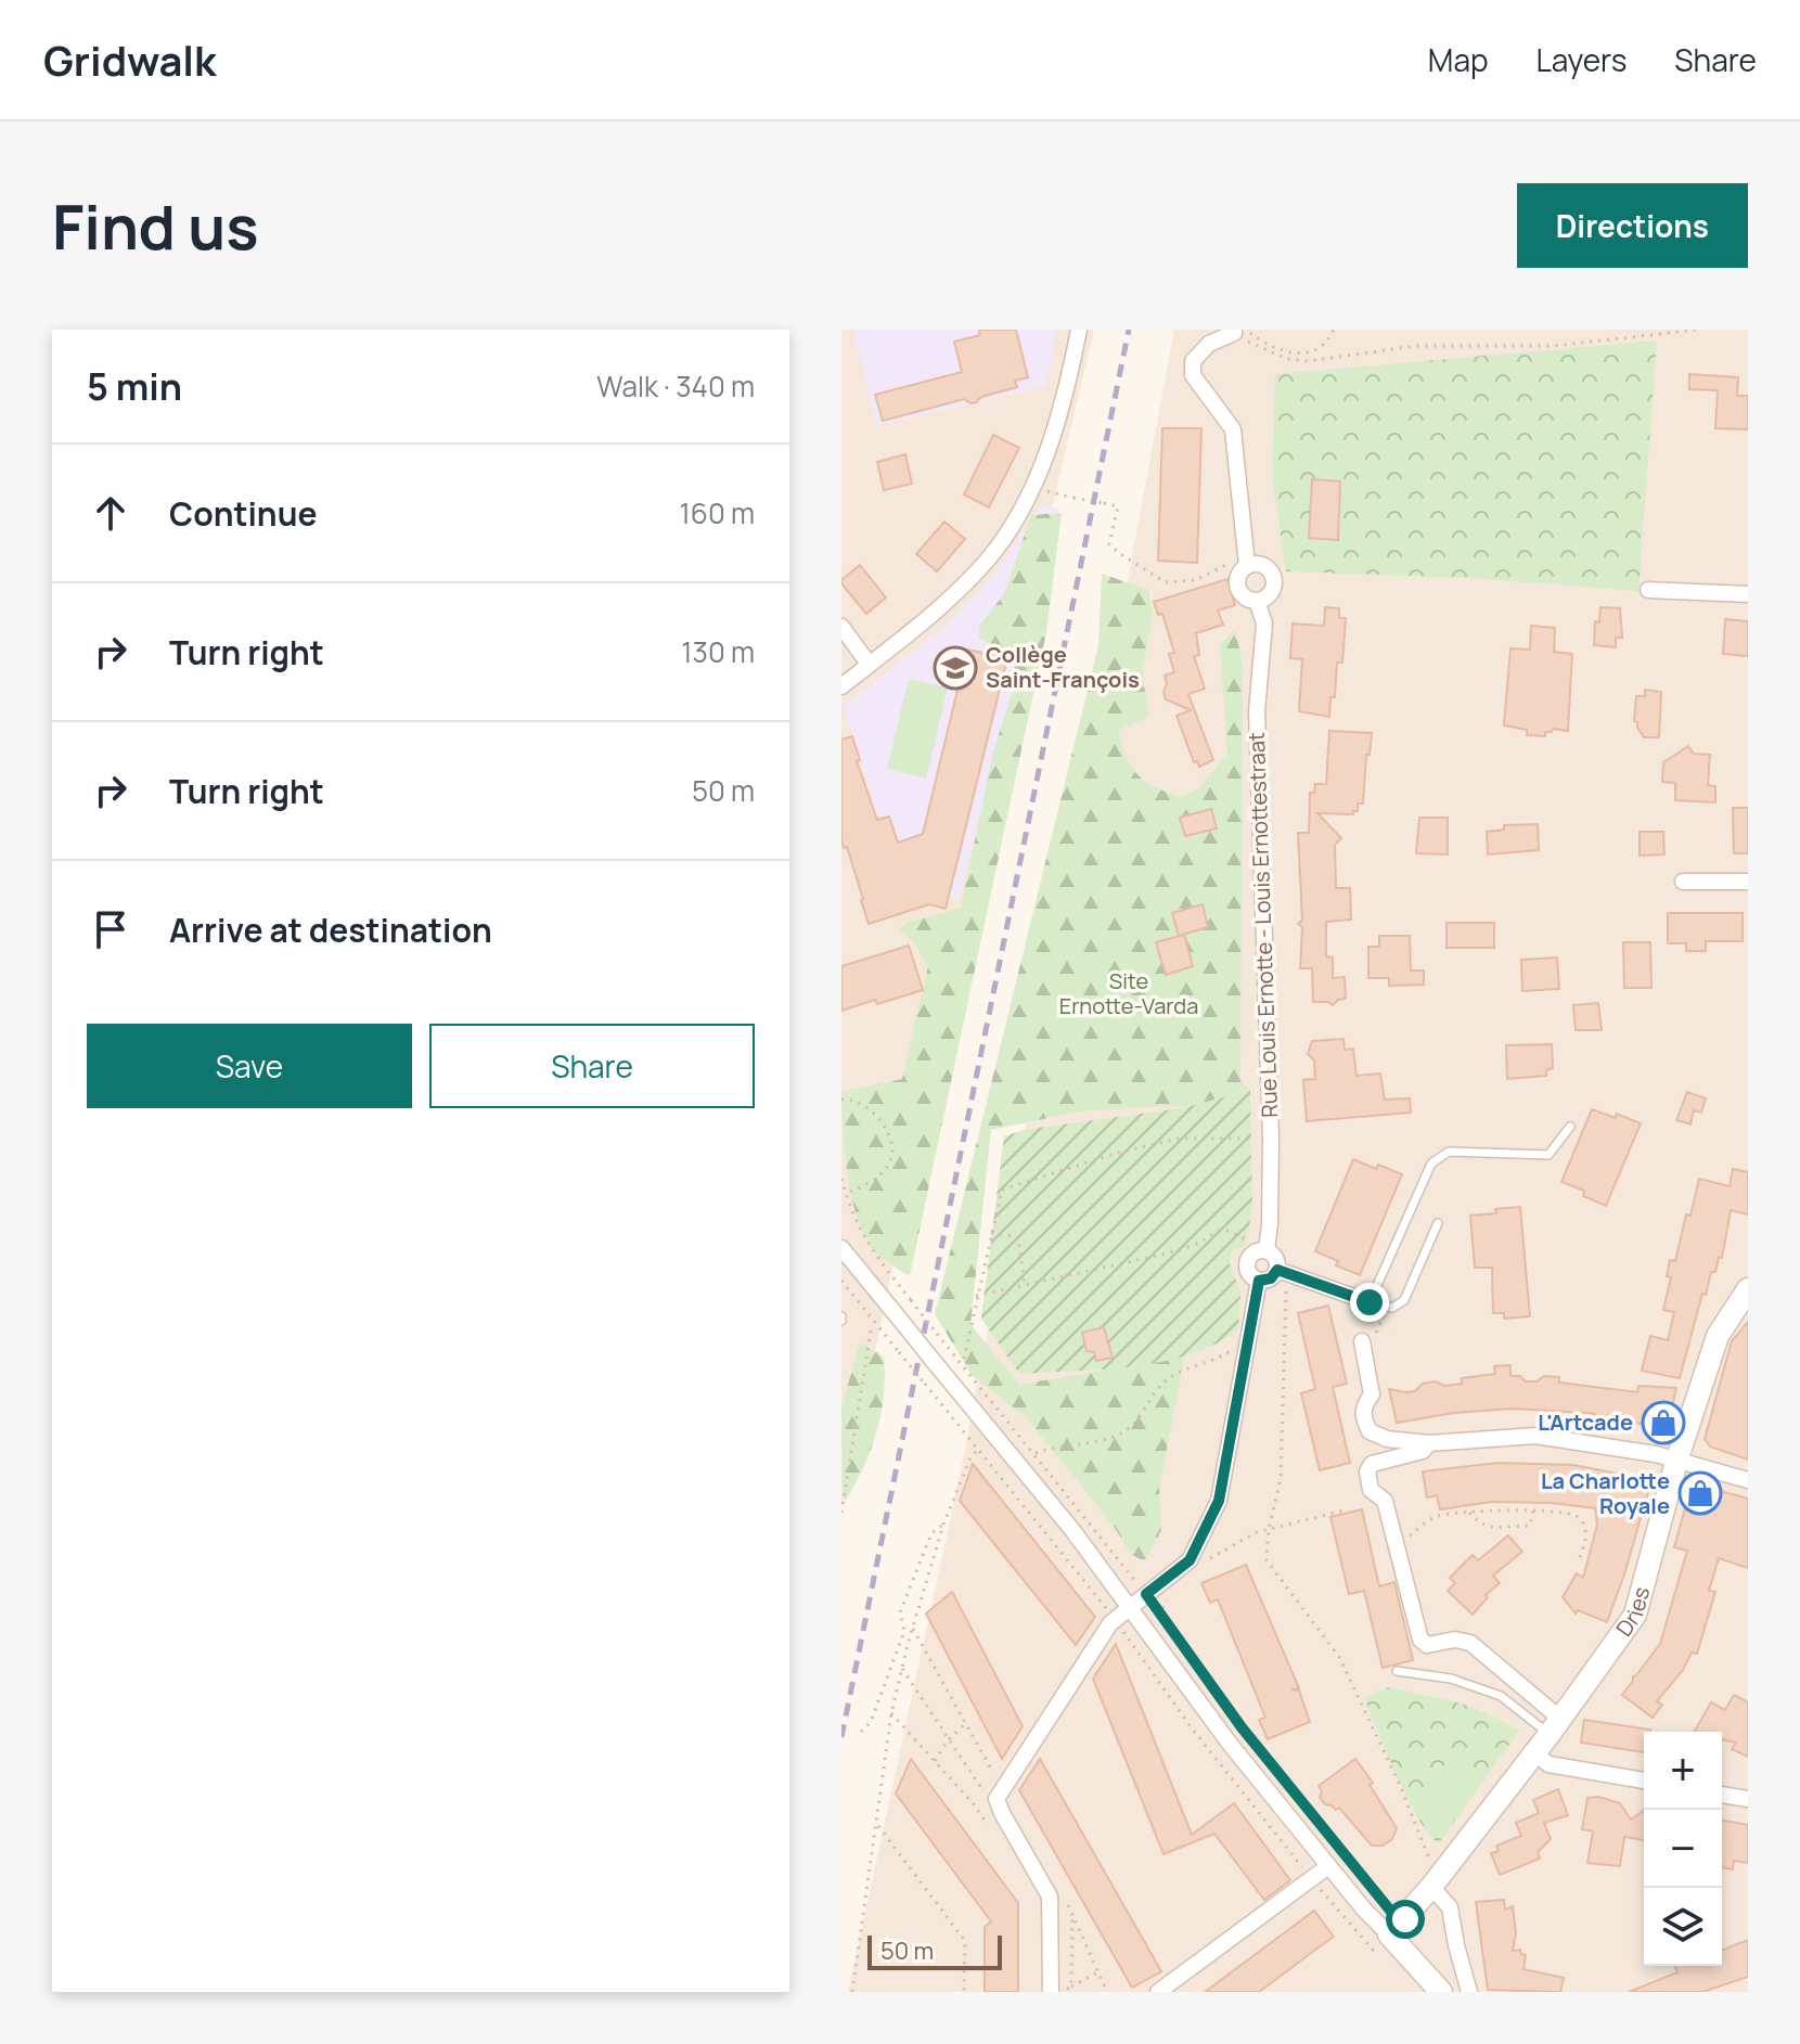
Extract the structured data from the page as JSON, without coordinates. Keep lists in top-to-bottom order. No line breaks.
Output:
{"streets":{"street":["Rue Louis Ernotte - Louis Ernottestraat","Dries"]},"parks":["Site Ernotte-Varda"],"places":{"school or university":["Collège Saint-François"],"shop":["L'Artcade","La Charlotte Royale"]},"scale_bar":"50 m","page":{"header":"Gridwalk","nav":["Map","Layers","Share"],"buttons":["Directions",["Save","Share"]],"title":"Find us","heading":["5 min","Walk · 340 m"],"list":[["Continue","160 m"],["Turn right","130 m"],["Turn right","50 m"],"Arrive at destination"],"map_buttons":["+","−"],"scale":"50 m"}}
